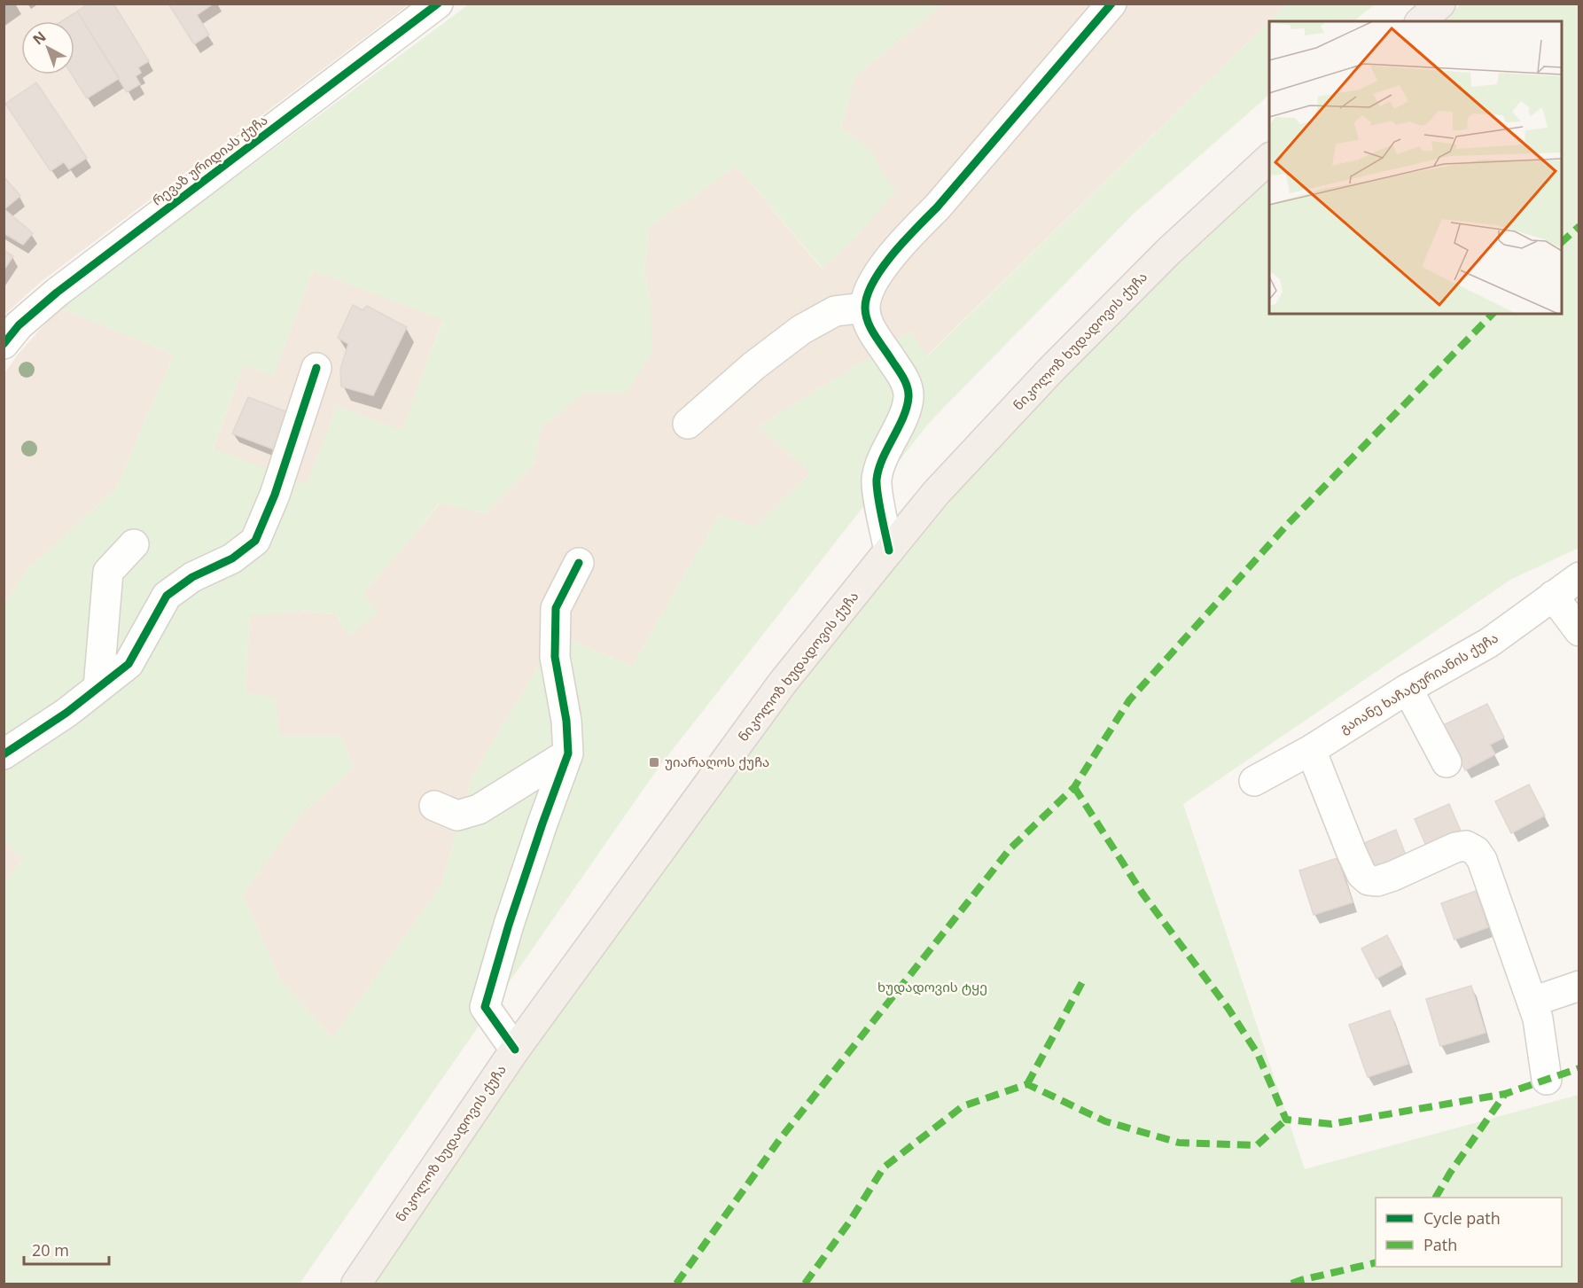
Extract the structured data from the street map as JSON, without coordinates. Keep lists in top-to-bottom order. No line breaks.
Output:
{"streets":{"main road":["ნიკოლოზ ხუდადოვის ქუჩა"],"street":["რევაზ ურიდიას ქუჩა","გაიანე ხაჩატურიანის ქუჩა"]},"parks":["ხუდადოვის ტყე"],"places":{"transit":["უიარაღოს ქუჩა"]},"legend":["Cycle path","Path"],"scale_bar":"20 m","north":"top left"}
